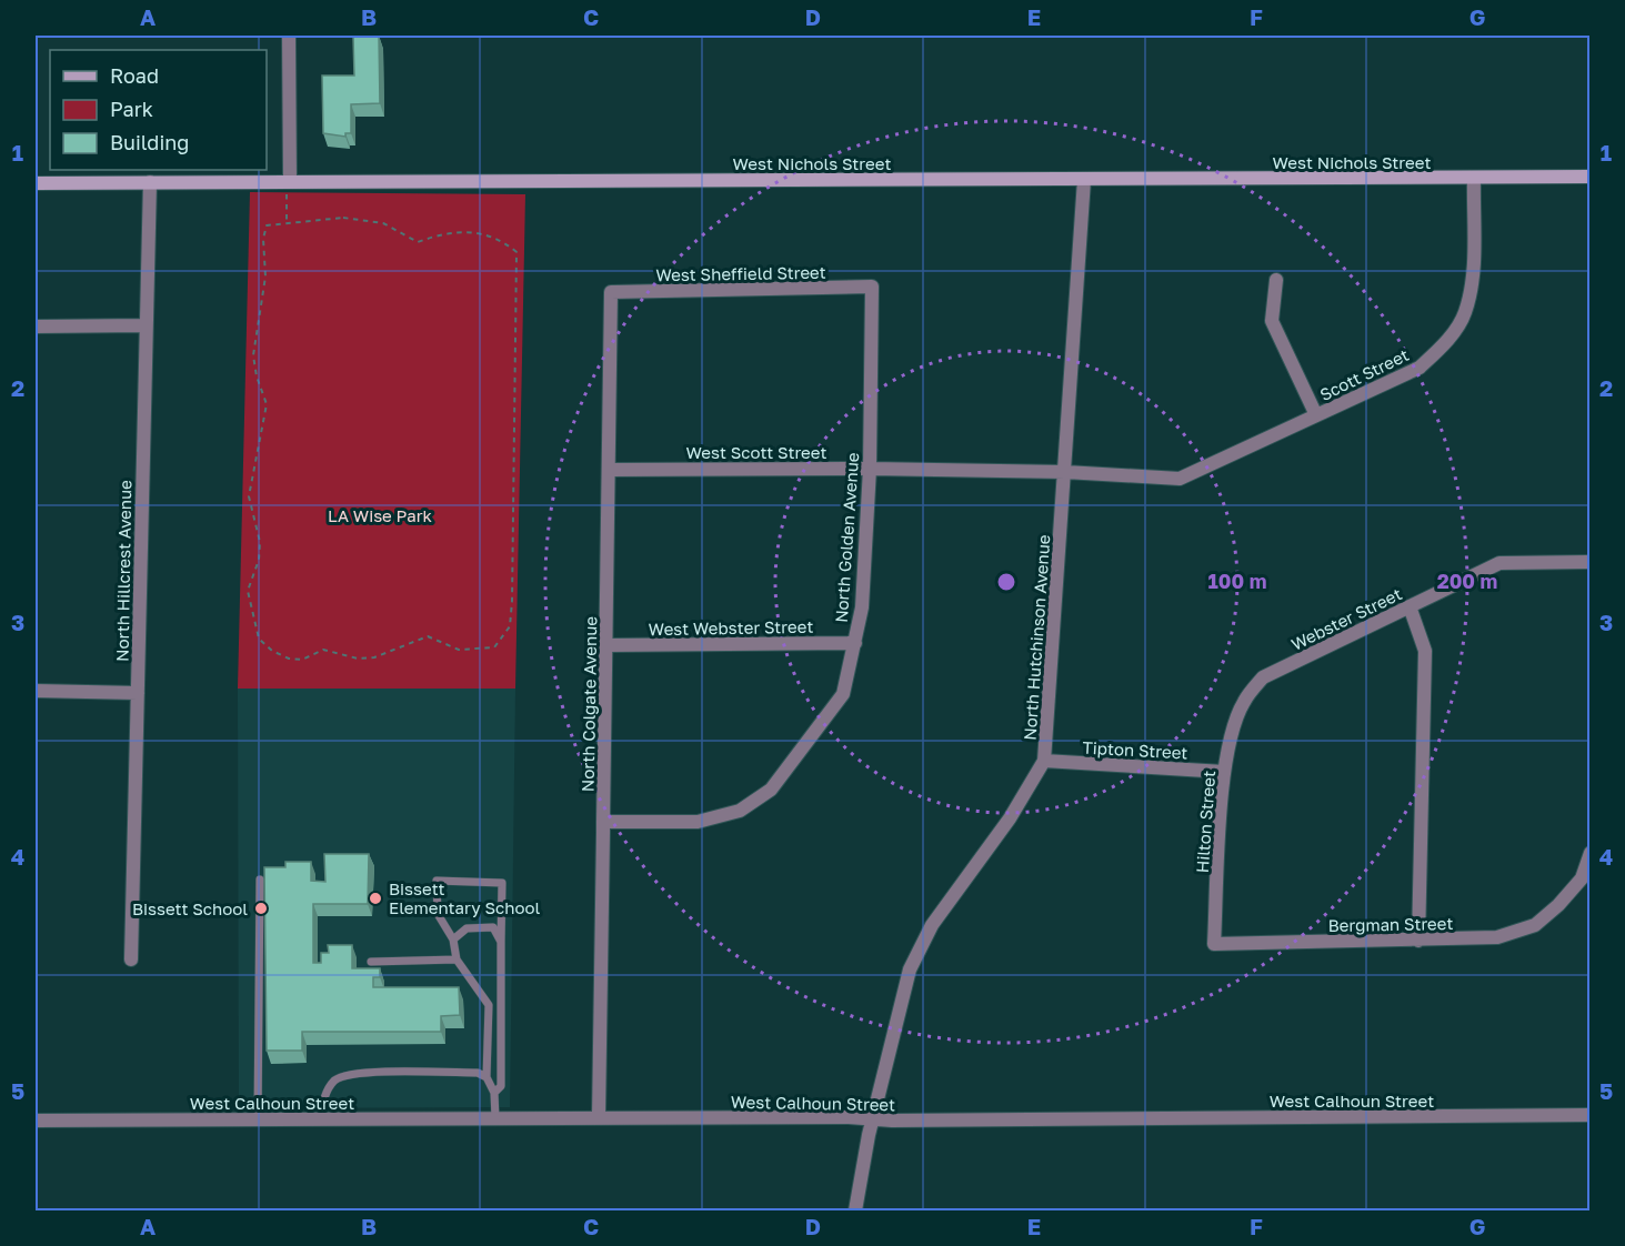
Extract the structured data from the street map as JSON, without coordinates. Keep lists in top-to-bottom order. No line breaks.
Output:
{"streets":{"street":["West Nichols Street","West Sheffield Street","Scott Street","West Scott Street","North Golden Avenue","North Hillcrest Avenue","Webster Street","West Webster Street","North Hutchinson Avenue","North Colgate Avenue","Tipton Street","Hilton Street","Bergman Street","West Calhoun Street"]},"crossings":[["West Nichols Street","Scott Street"],["West Nichols Street","North Hillcrest Avenue"],["West Nichols Street","North Hutchinson Avenue"],["West Sheffield Street","North Golden Avenue"],["West Sheffield Street","North Colgate Avenue"],["Scott Street","West Scott Street"],["Scott Street","North Hutchinson Avenue"],["West Scott Street","North Golden Avenue"],["West Scott Street","North Hutchinson Avenue"],["West Scott Street","North Colgate Avenue"],["North Golden Avenue","West Webster Street"],["North Golden Avenue","North Colgate Avenue"],["Webster Street","Hilton Street"],["West Webster Street","North Colgate Avenue"],["North Hutchinson Avenue","Tipton Street"],["North Hutchinson Avenue","West Calhoun Street"],["North Colgate Avenue","West Calhoun Street"],["Tipton Street","Hilton Street"],["Hilton Street","Bergman Street"]],"parks":["LA Wise Park"],"places":["Bissett Elementary School","Bissett School"],"legend":["Road","Park","Building"],"grid":{"columns":["A","B","C","D","E","F","G"],"rows":["1","2","3","4","5"]},"rings":["100 m","200 m"]}
